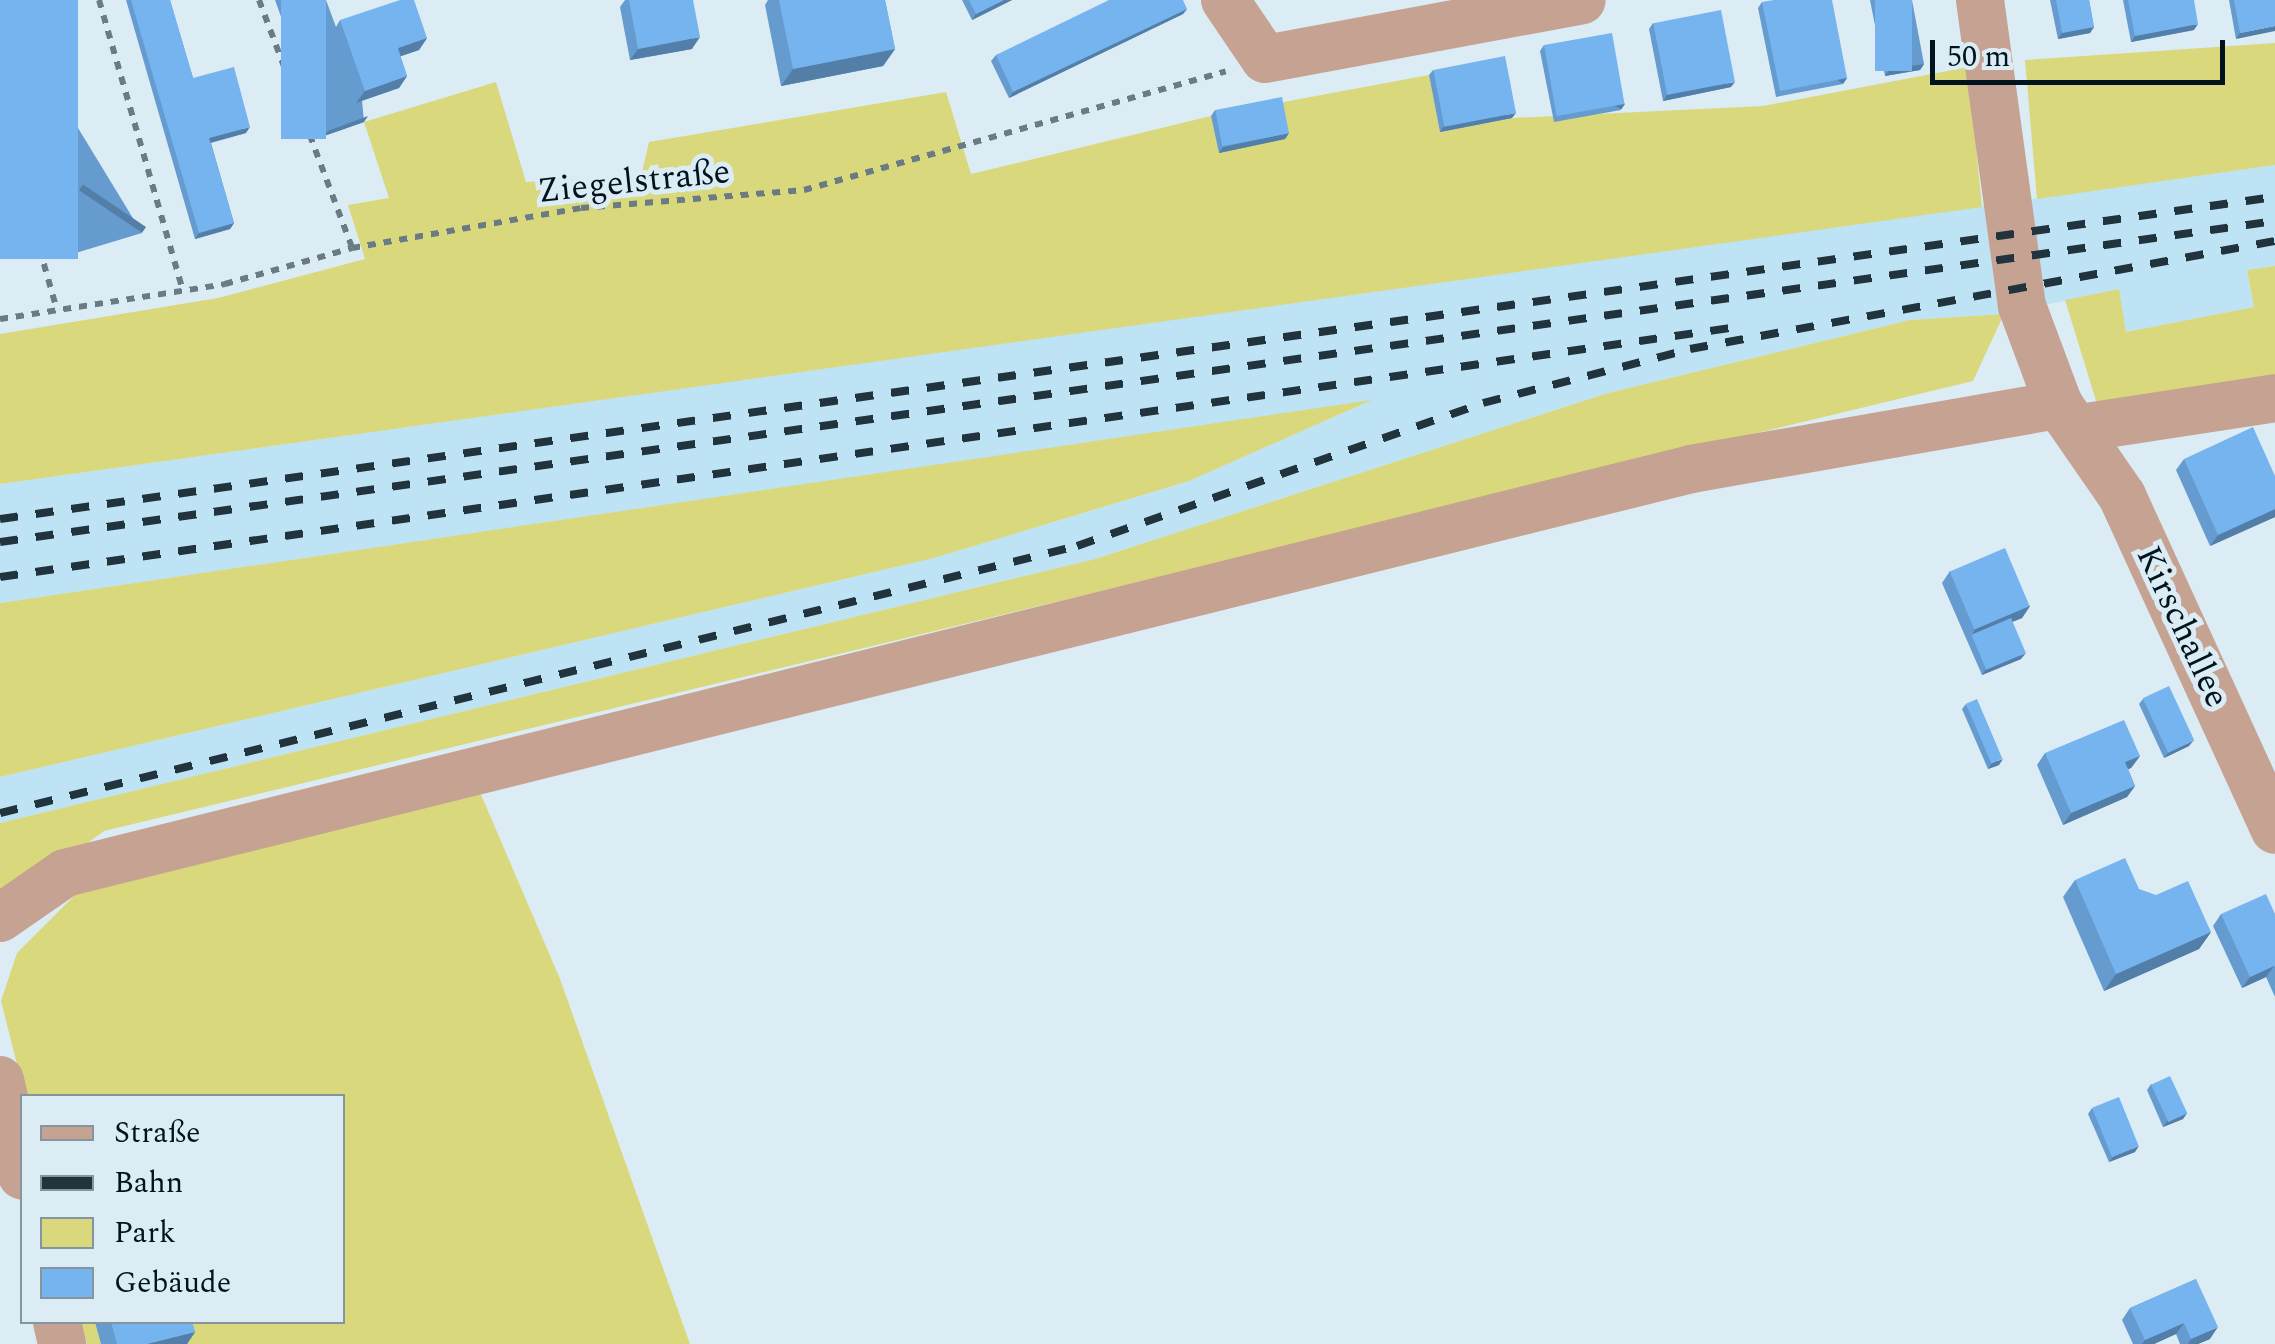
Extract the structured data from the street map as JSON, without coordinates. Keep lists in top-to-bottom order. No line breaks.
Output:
{"streets":{"street":["Kirschallee"],"path":["Ziegelstraße"]},"legend":["Straße","Bahn","Park","Gebäude"],"scale_bar":"50 m"}
